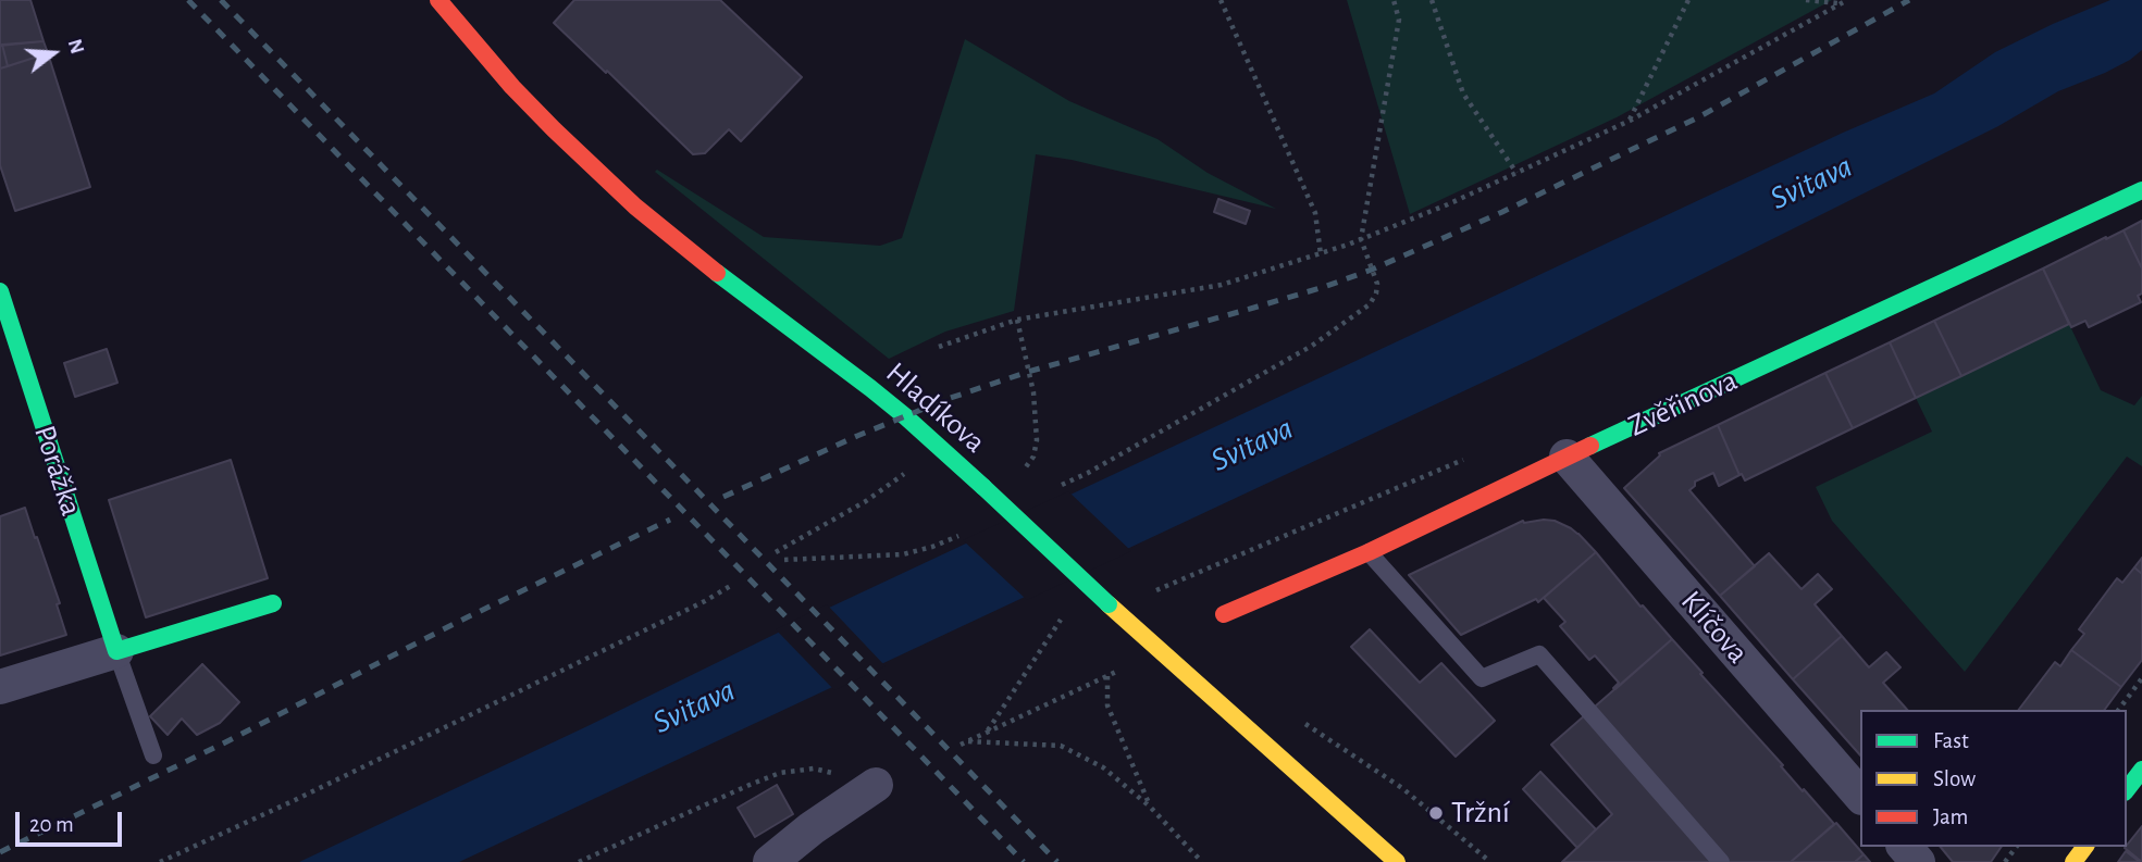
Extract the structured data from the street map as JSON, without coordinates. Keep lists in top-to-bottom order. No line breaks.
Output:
{"streets":{"street":["Zvěřinova","Hladíkova","Porážka","Klíčova"]},"crossings":[["Zvěřinova","Klíčova"]],"water":["Svitava"],"places":["Tržní"],"legend":["Fast","Slow","Jam"],"scale_bar":"20 m","north":"right"}
